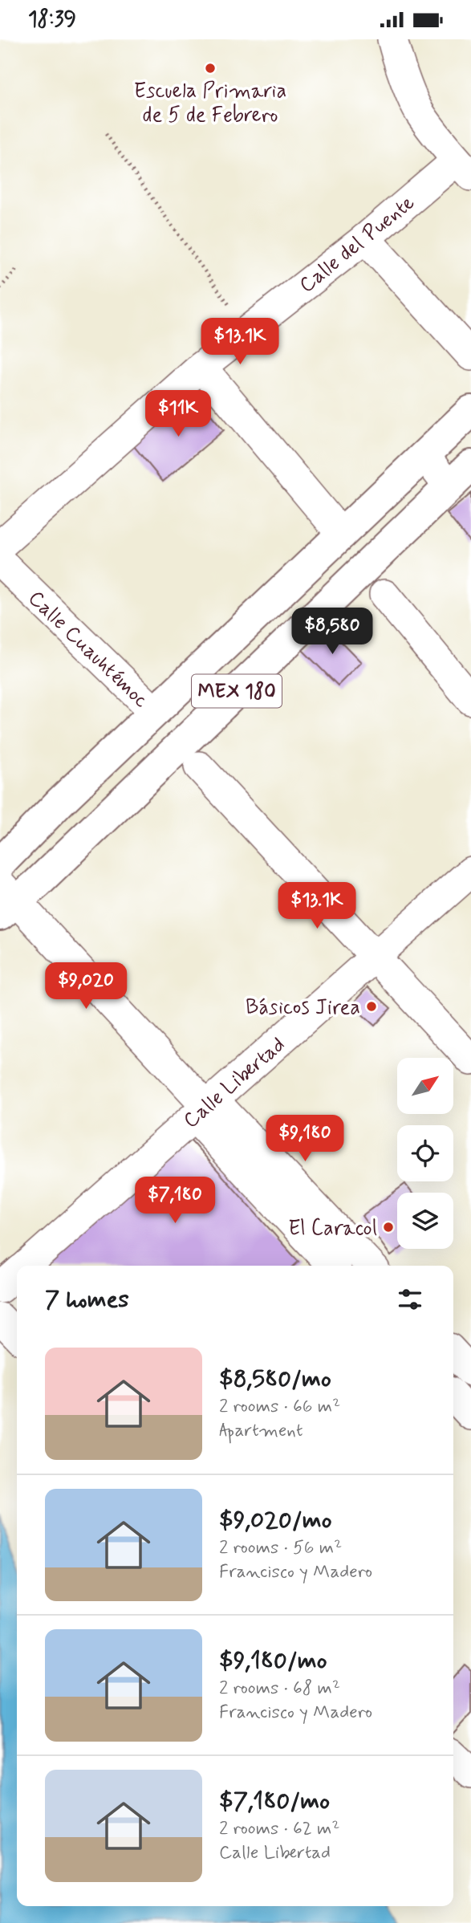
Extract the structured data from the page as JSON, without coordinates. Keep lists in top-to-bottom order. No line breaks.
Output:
{"streets":{"main road":["MEX 180"],"street":["Calle del Puente","Calle Cuauhtémoc","Calle Libertad"]},"crossings":[["Calle Cuauhtémoc","MEX 180"]],"places":["Escuela Primaria de 5 de Febrero","Básicos Jirea","El Caracol"],"north":"top right","page":{"status":"18:39","price":["$13.1K","$11K","$8,580","$13.1K","$9,020","$9,180","$7,180"],"heading":"7 homes","list":[{"name":"$8,580/mo","note":"2 rooms · 66 m² · Apartment"},{"name":"$9,020/mo","note":"2 rooms · 56 m² · Francisco y Madero"},{"name":"$9,180/mo","note":"2 rooms · 68 m² · Francisco y Madero"},{"name":"$7,180/mo","note":"2 rooms · 62 m² · Calle Libertad"}]}}
